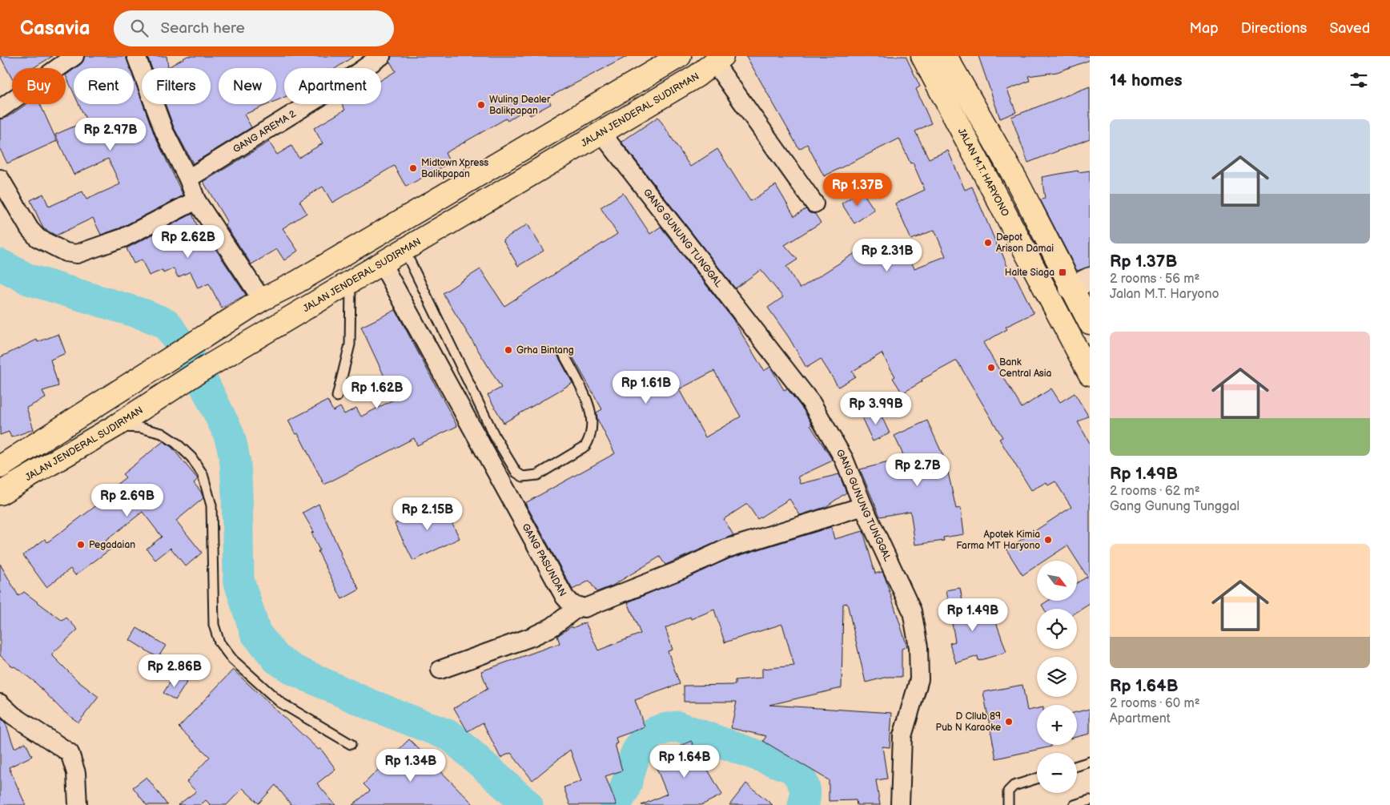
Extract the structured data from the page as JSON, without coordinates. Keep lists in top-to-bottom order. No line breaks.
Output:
{"streets":{"main road":["JALAN JENDERAL SUDIRMAN","JALAN M.T. HARYONO"],"street":["GANG AREMA 2","GANG GUNUNG TUNGGAL","GANG PASUNDAN"]},"crossings":[["JALAN JENDERAL SUDIRMAN","GANG GUNUNG TUNGGAL"],["JALAN JENDERAL SUDIRMAN","GANG PASUNDAN"]],"places":{"other":["Wuling Dealer Balikpapan","Midtown Xpress Balikpapan","Depot Arison Damai","Grha Bintang","Bank Central Asia","Apotek Kimia Farma MT Haryono","Pegadaian","D Cllub 89 Pub N Karaoke"],"transit":["Halte Siaga"]},"north":"bottom right","page":{"header":"Casavia","search":"Search here","nav":["Map","Directions","Saved"],"heading":"14 homes","chip":["Buy","Rent","Filters","New","Apartment"],"list":[{"name":"Rp 1.37B","note":"2 rooms · 56 m² · Jalan M.T. Haryono"},{"name":"Rp 1.49B","note":"2 rooms · 62 m² · Gang Gunung Tunggal"},{"name":"Rp 1.64B","note":"2 rooms · 60 m² · Apartment"}],"price":["Rp 2.97B","Rp 1.37B","Rp 2.62B","Rp 2.31B","Rp 1.61B","Rp 1.62B","Rp 3.99B","Rp 2.7B","Rp 2.69B","Rp 2.15B","Rp 1.49B","Rp 2.86B","Rp 1.64B","Rp 1.34B"],"map_buttons":["+","−"]}}
